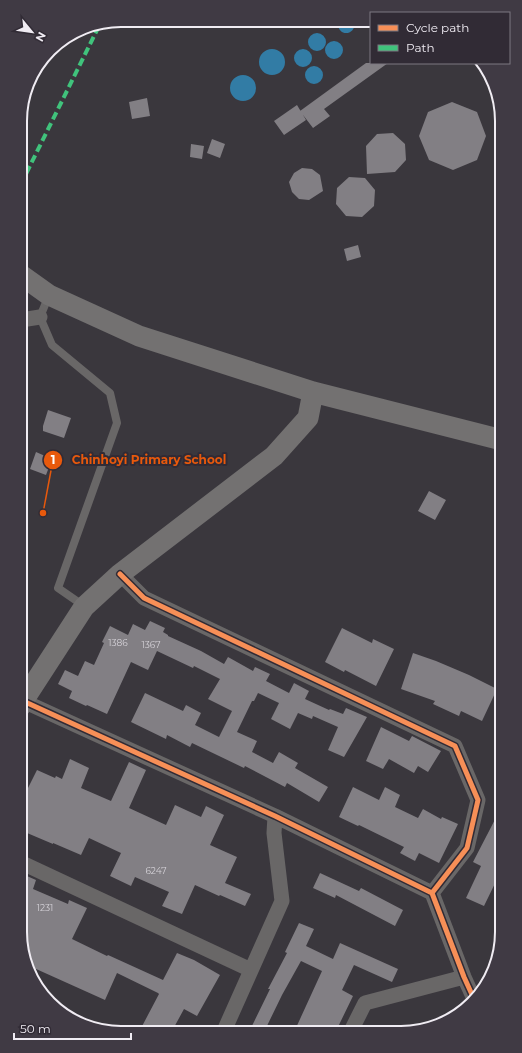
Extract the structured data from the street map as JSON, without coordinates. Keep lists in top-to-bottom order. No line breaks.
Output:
{"places":["Chinhoyi Primary School"],"house_numbers":["1386","1367","6247","1231"],"legend":["Cycle path","Path"],"scale_bar":"50 m","north":"bottom right"}
